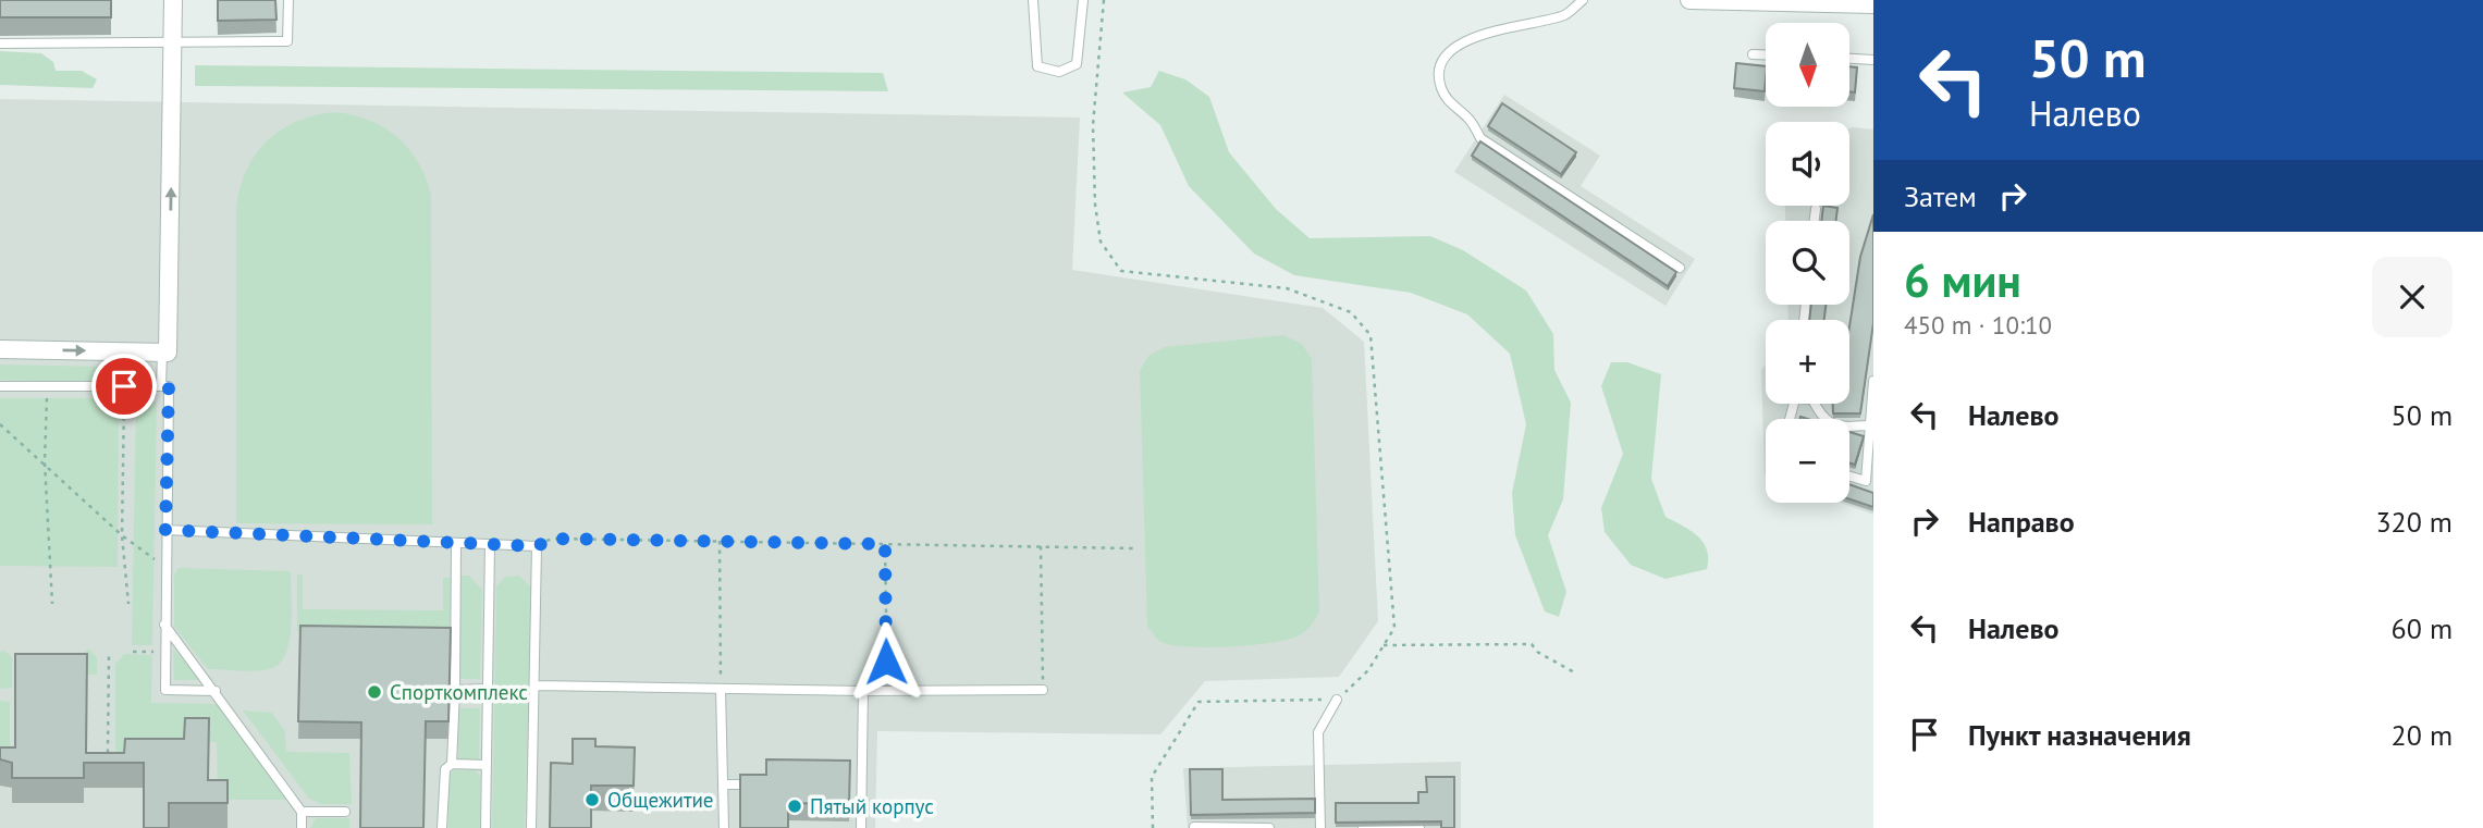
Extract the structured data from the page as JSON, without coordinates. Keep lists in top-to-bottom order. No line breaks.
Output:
{"places":["Спорткомплекс","Общежитие","Пятый корпус"],"north":"bottom","page":{"turn":["50 m","Налево"],"map_buttons":["+","−"],"then":"Затем","heading":["6 мин","450 m · 10:10"],"list":[{"name":"Налево","value":"50 m"},{"name":"Направо","value":"320 m"},{"name":"Налево","value":"60 m"},{"name":"Пункт назначения","value":"20 m"}]}}
